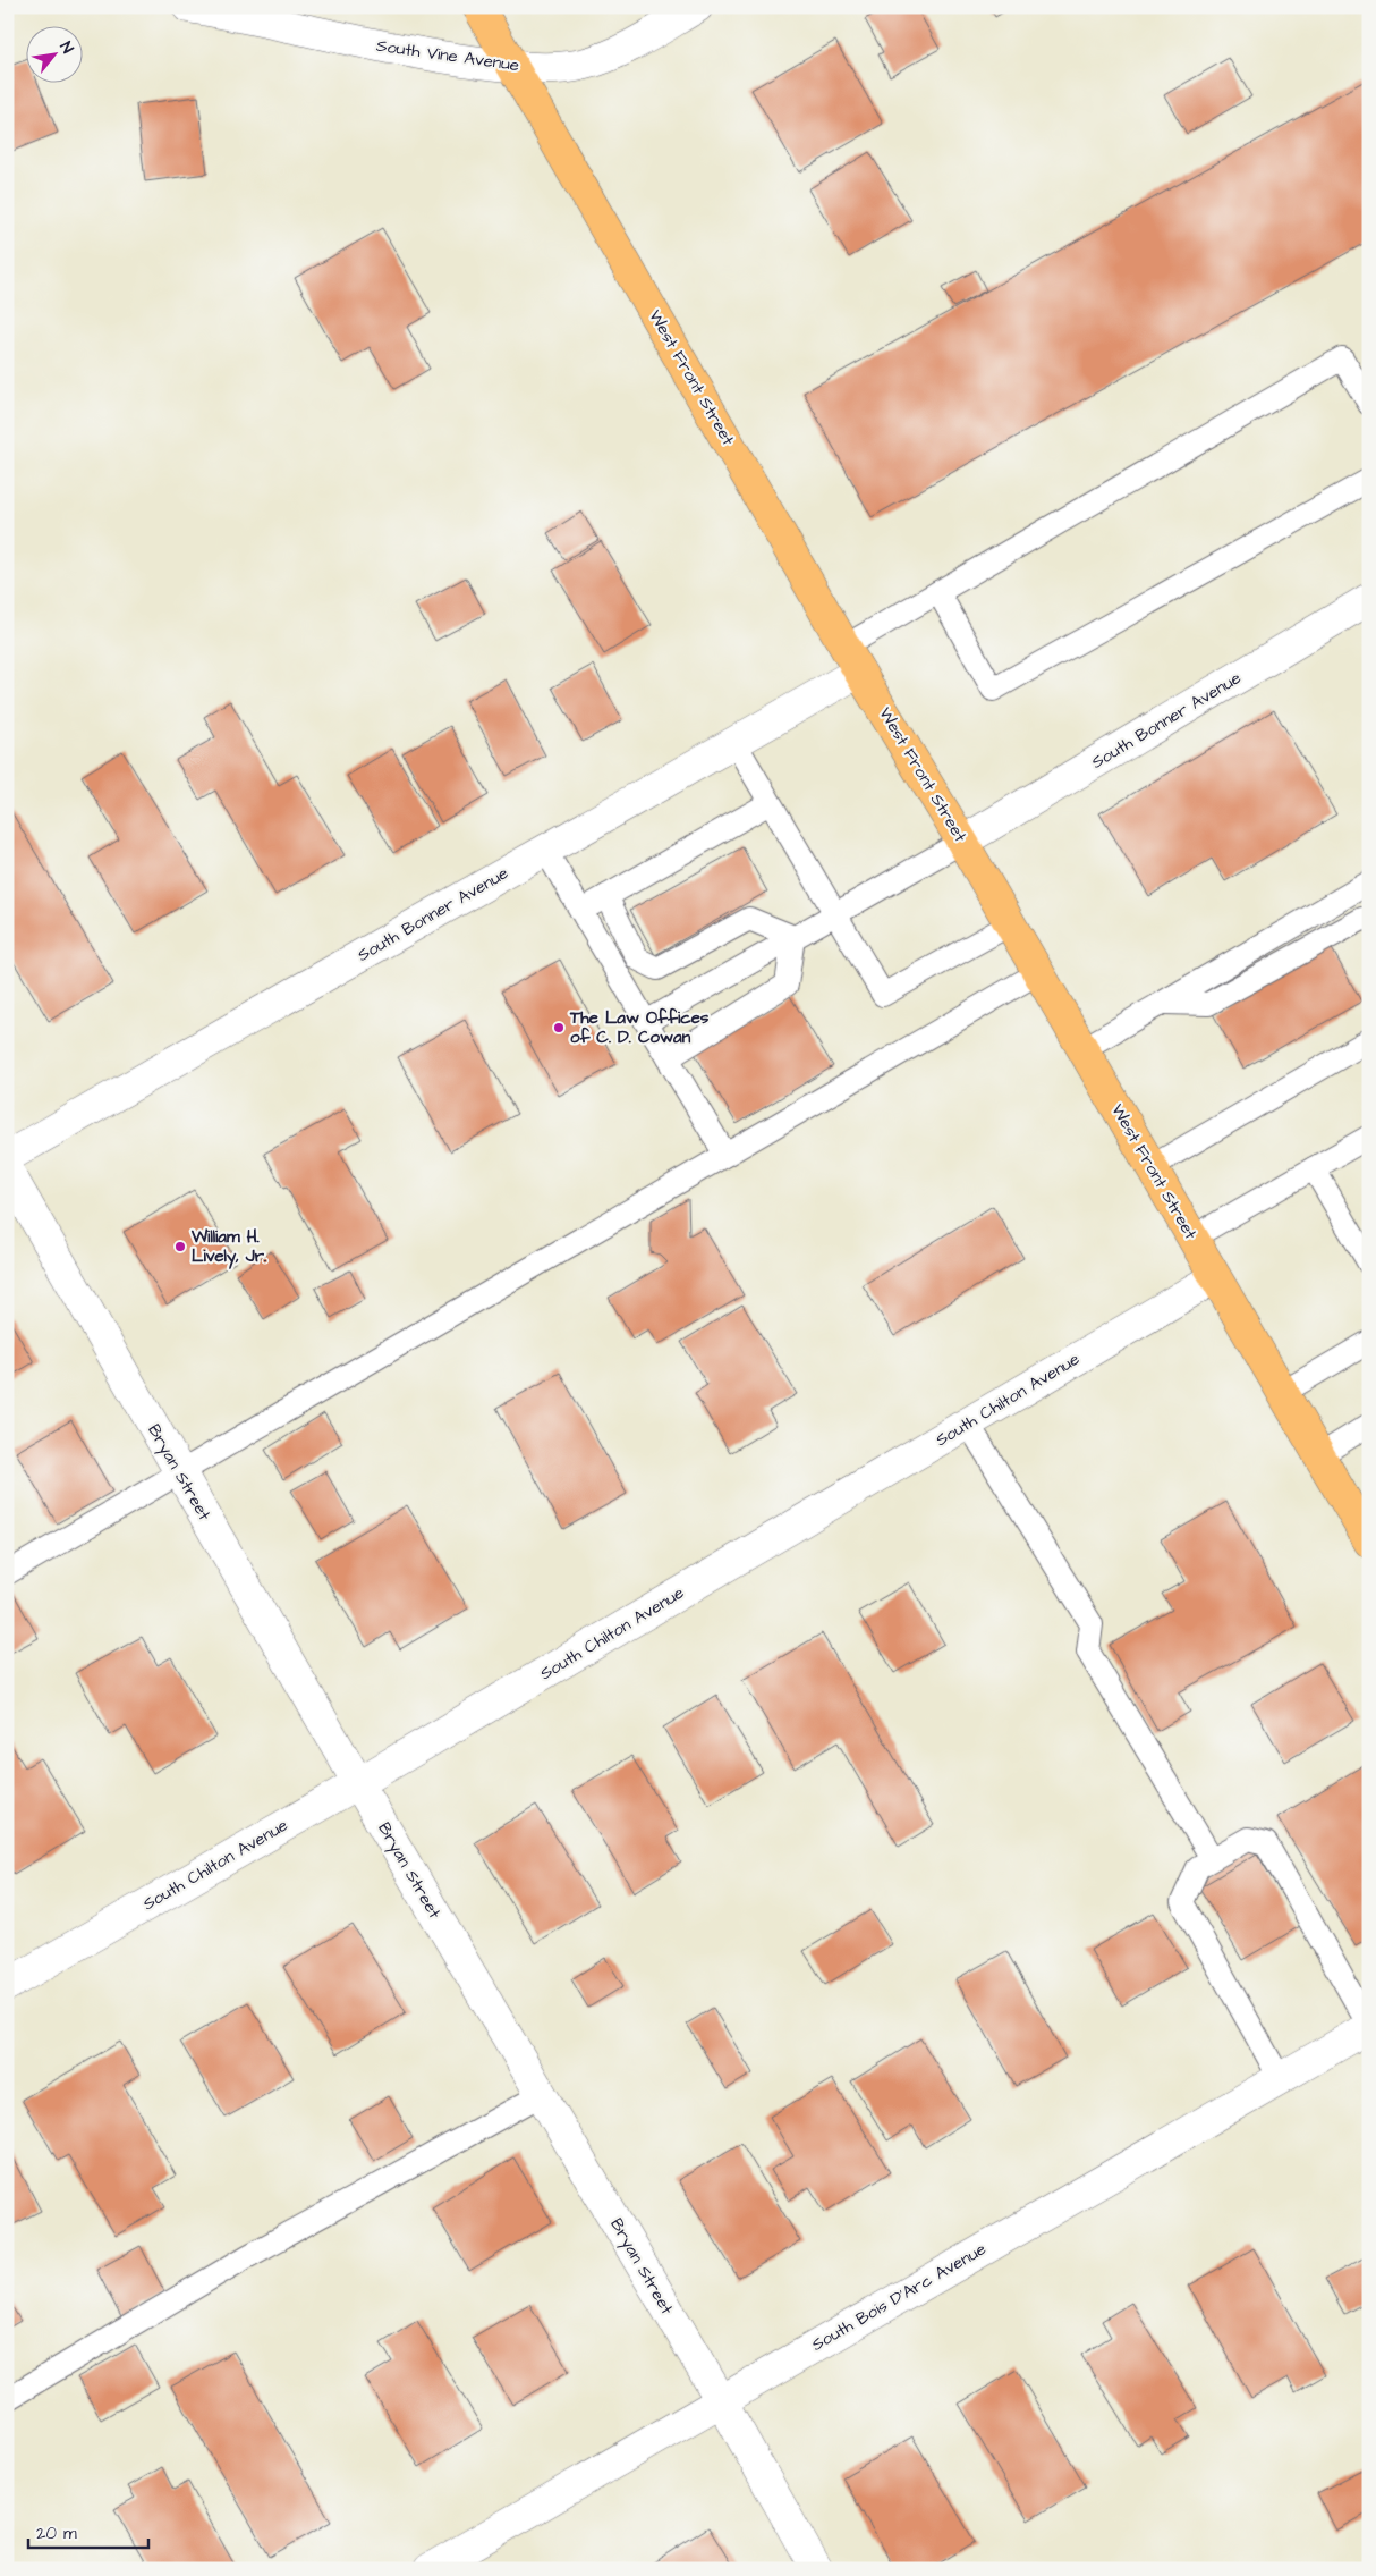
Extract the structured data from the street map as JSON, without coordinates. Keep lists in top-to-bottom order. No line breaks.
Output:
{"streets":{"main road":["West Front Street"],"street":["South Vine Avenue","South Bonner Avenue","South Chilton Avenue","Bryan Street","South Bois D'Arc Avenue"]},"crossings":[["South Vine Avenue","West Front Street"],["West Front Street","South Bonner Avenue"],["West Front Street","South Chilton Avenue"],["South Chilton Avenue","Bryan Street"],["Bryan Street","South Bois D'Arc Avenue"]],"places":["The Law Offices of C. D. Cowan","William H. Lively, Jr."],"scale_bar":"20 m","north":"top right"}
